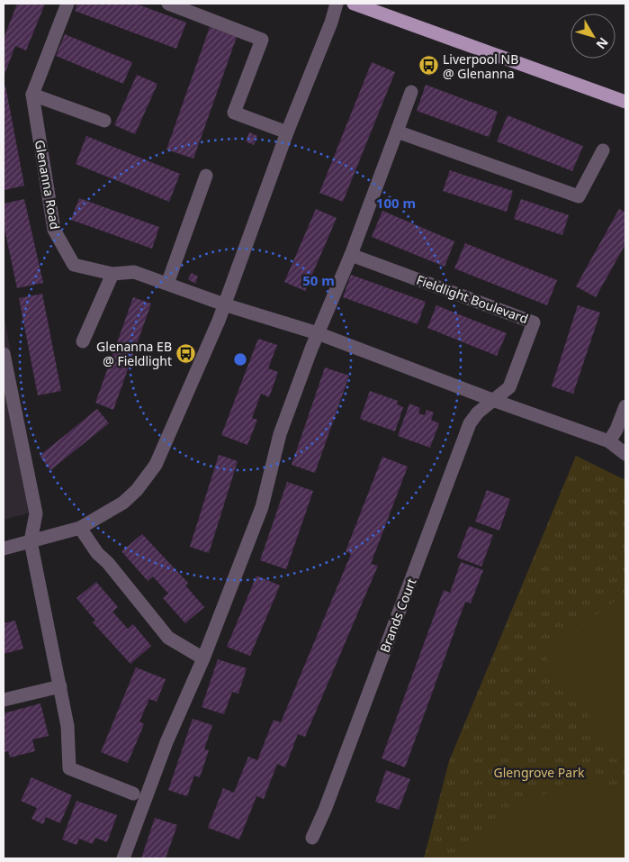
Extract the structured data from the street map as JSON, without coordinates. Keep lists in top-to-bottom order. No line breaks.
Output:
{"streets":{"street":["Glenanna Road","Fieldlight Boulevard","Brands Court"]},"crossings":[["Fieldlight Boulevard","Brands Court"]],"parks":["Glengrove Park"],"places":{"bus stop":["Liverpool NB @ Glenanna","Glenanna EB @ Fieldlight"]},"north":"bottom right","rings":["100 m","50 m"]}
